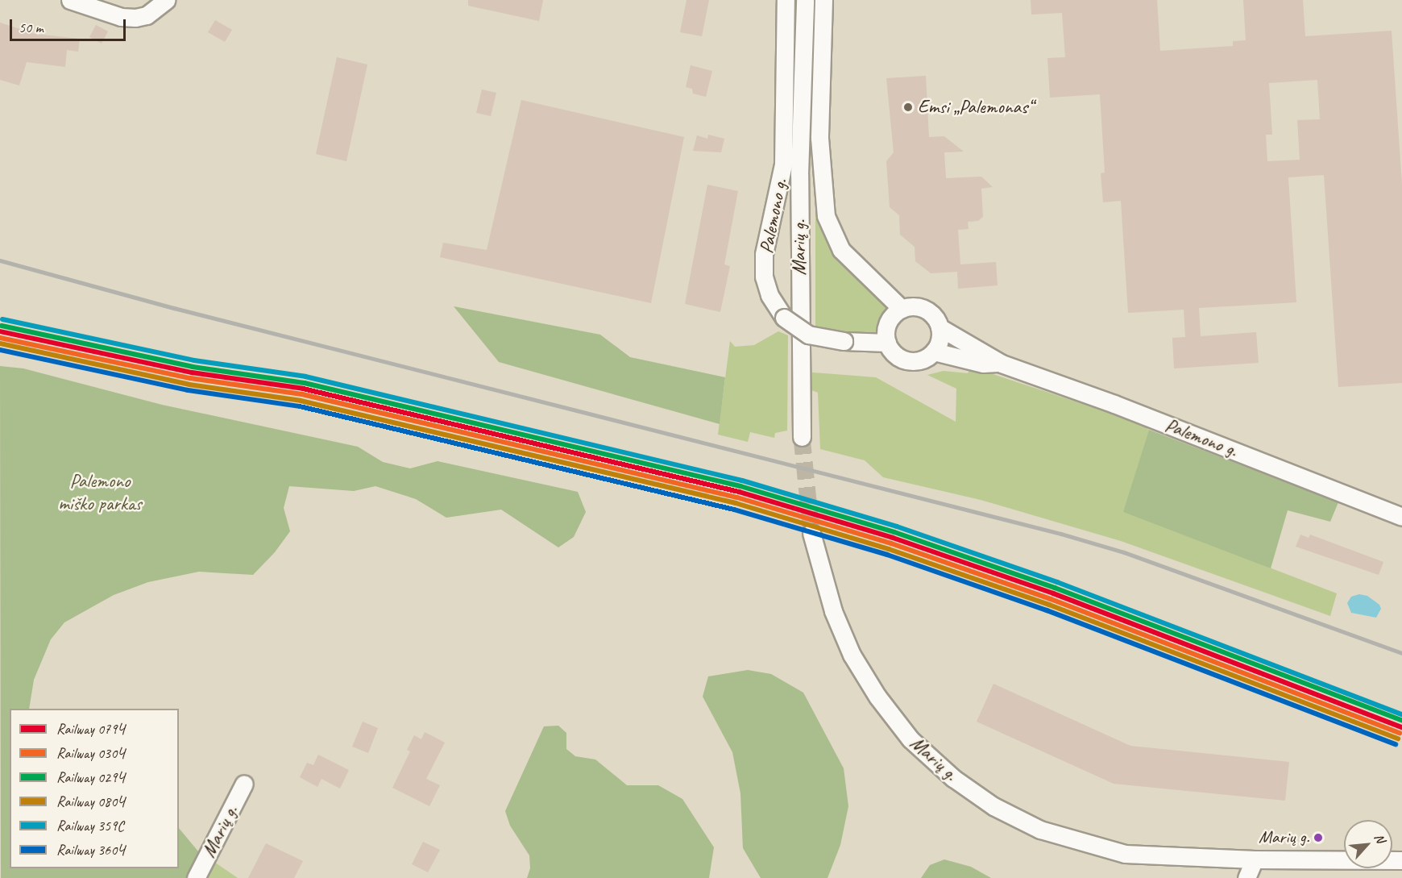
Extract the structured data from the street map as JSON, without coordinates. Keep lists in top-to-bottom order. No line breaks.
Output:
{"streets":{"street":["Palemono g.","Marių g."]},"parks":["Palemono miško parkas"],"places":["Emsi „Palemonas“","Marių g."],"lines":["rail line 359С","rail line 029Ч","rail line 079Ч","rail line 030Ч","rail line 080Ч","rail line 360Ч"],"legend":["Railway 079Ч","Railway 030Ч","Railway 029Ч","Railway 080Ч","Railway 359С","Railway 360Ч"],"scale_bar":"50 m","north":"top right"}
